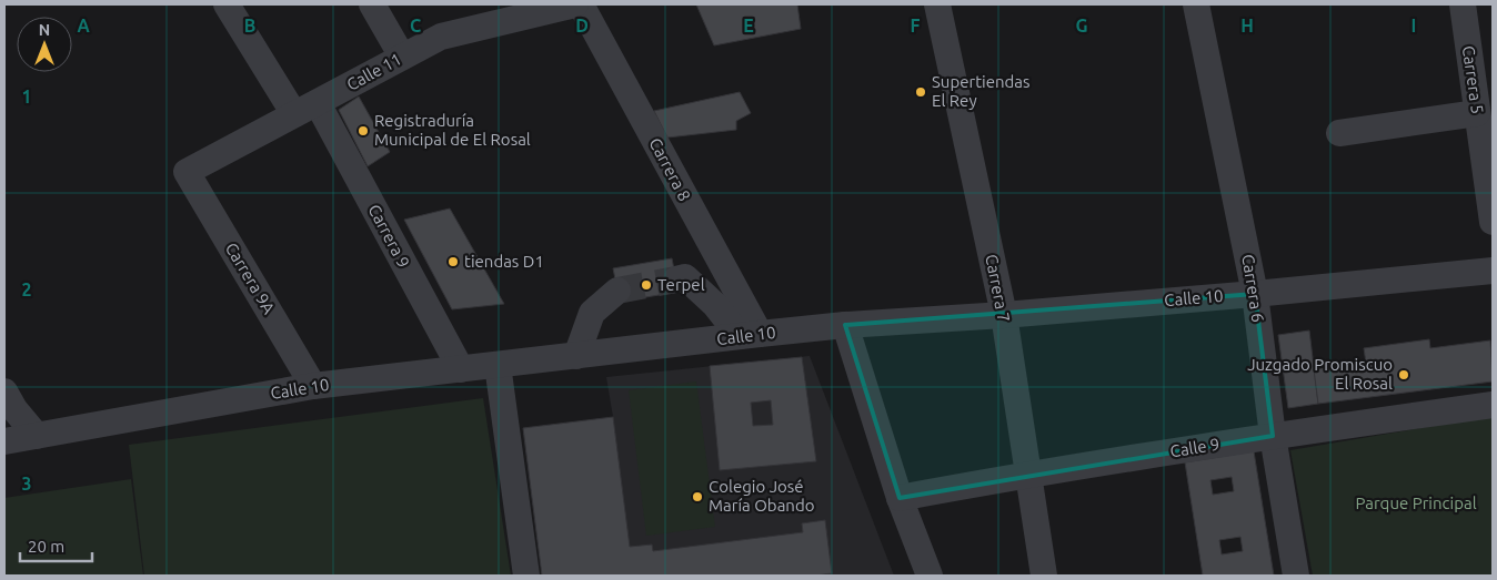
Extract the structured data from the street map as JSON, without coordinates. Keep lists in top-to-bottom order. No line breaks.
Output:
{"streets":{"street":["Calle 11","Carrera 5","Carrera 8","Carrera 9","Carrera 9A","Carrera 7","Carrera 6","Calle 10","Calle 9"]},"crossings":[["Calle 11","Carrera 9"],["Calle 11","Carrera 9A"],["Carrera 8","Calle 10"],["Carrera 9","Calle 10"],["Carrera 9A","Calle 10"],["Carrera 7","Calle 10"],["Carrera 7","Calle 9"],["Carrera 6","Calle 10"],["Carrera 6","Calle 9"]],"parks":["Parque Principal"],"places":["Supertiendas El Rey","Registraduría Municipal de El Rosal","tiendas D1","Terpel","Juzgado Promiscuo El Rosal","Colegio José María Obando"],"scale_bar":"20 m","north":"top","grid":{"columns":["A","B","C","D","E","F","G","H","I"],"rows":["1","2","3"]}}
